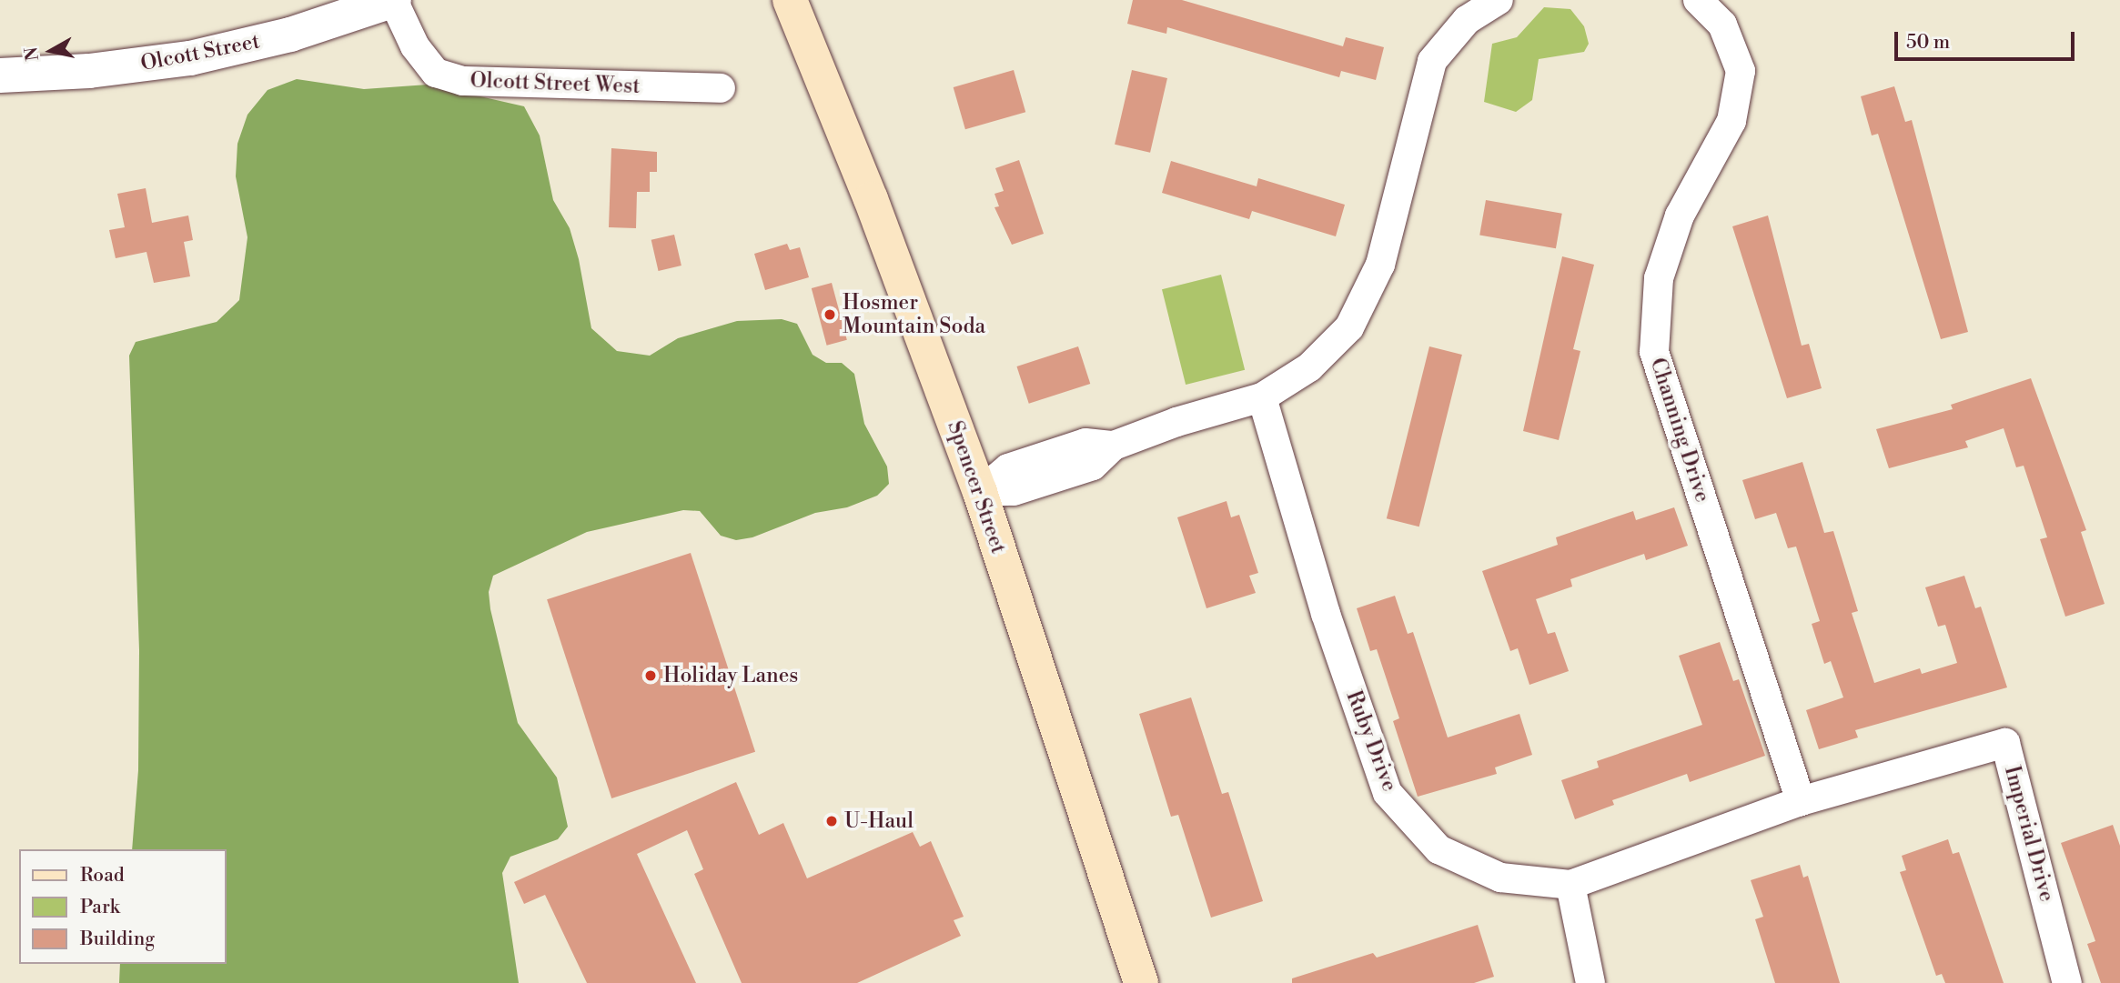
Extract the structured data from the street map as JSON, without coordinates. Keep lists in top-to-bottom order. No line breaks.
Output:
{"streets":{"main road":["Spencer Street"],"street":["Olcott Street","Olcott Street West","Channing Drive","Ruby Drive","Imperial Drive"]},"crossings":[["Olcott Street","Olcott Street West"],["Channing Drive","Ruby Drive"],["Channing Drive","Imperial Drive"],["Ruby Drive","Imperial Drive"]],"places":["Hosmer Mountain Soda","Holiday Lanes","U-Haul"],"legend":["Road","Park","Building"],"scale_bar":"50 m","north":"left"}
